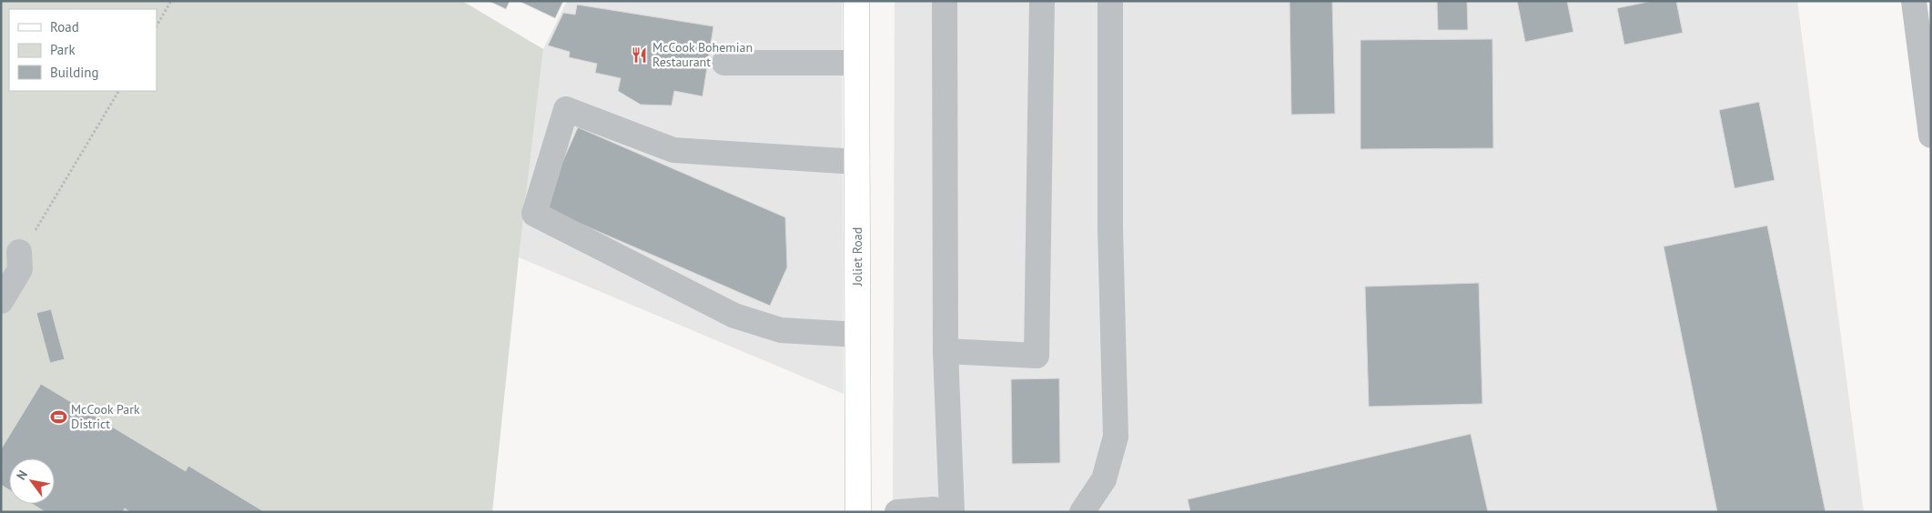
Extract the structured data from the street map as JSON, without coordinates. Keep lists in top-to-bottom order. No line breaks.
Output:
{"streets":{"main road":["Joliet Road"]},"places":{"restaurant":["McCook Bohemian Restaurant"],"sports":["McCook Park District"]},"legend":["Road","Park","Building"],"north":"top left"}
